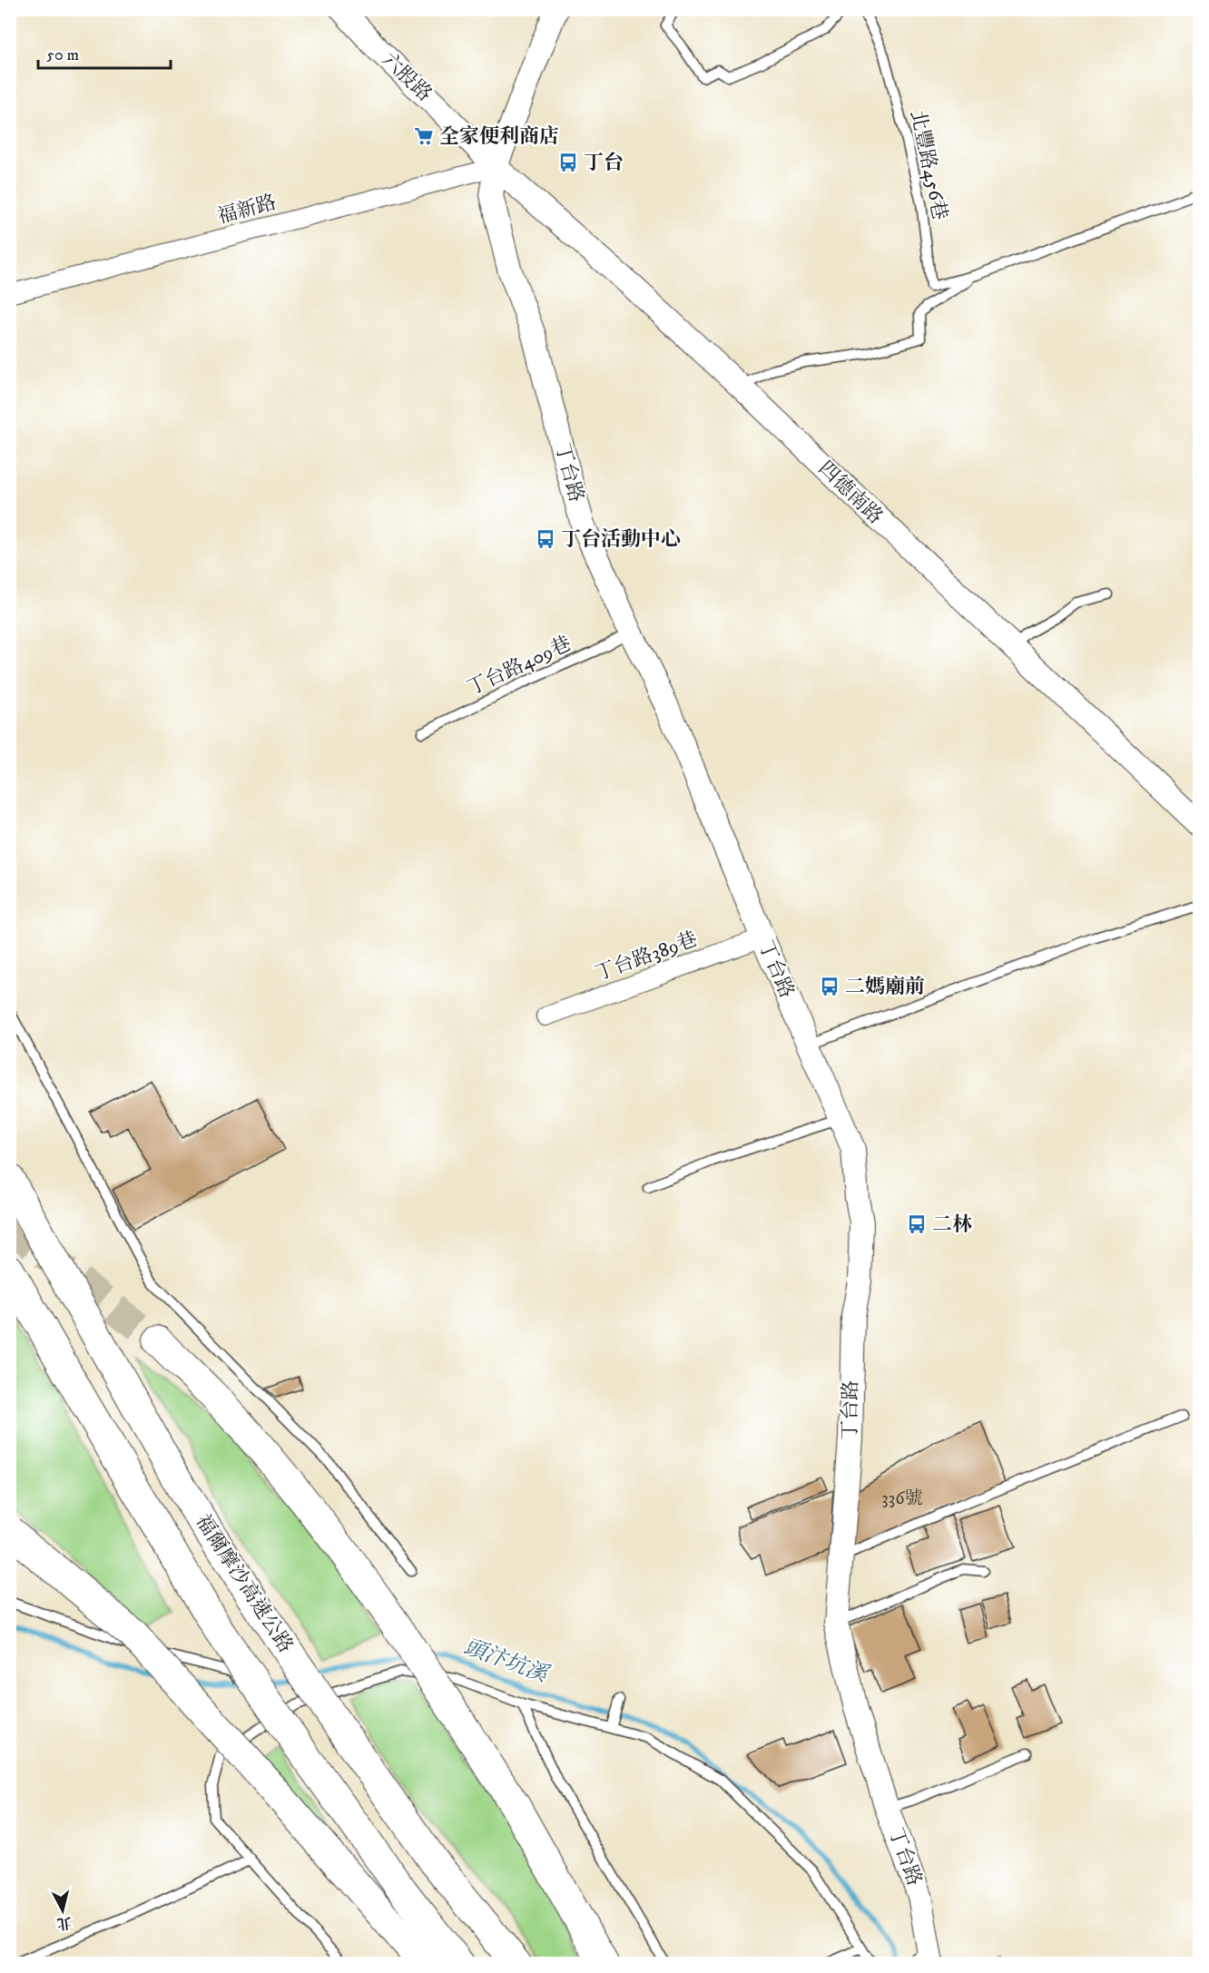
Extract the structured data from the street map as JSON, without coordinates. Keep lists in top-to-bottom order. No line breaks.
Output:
{"streets":{"highway":["福爾摩沙高速公路"],"street":["六股路","福新路","丁台路","四德南路","丁台路389巷"],"lane":["北豐路456巷","丁台路409巷"]},"crossings":[["六股路","福新路"],["六股路","丁台路"],["六股路","四德南路"],["北豐路456巷","四德南路"],["福新路","丁台路"],["福新路","四德南路"],["丁台路","四德南路"],["丁台路","丁台路409巷"],["丁台路","丁台路389巷"]],"water":["頭汴坑溪"],"places":{"supermarket":["全家便利商店"],"bus stop":["丁台","丁台活動中心","二媽廟前","二林"]},"house_numbers":["336號"],"scale_bar":"50 m","north":"bottom"}
